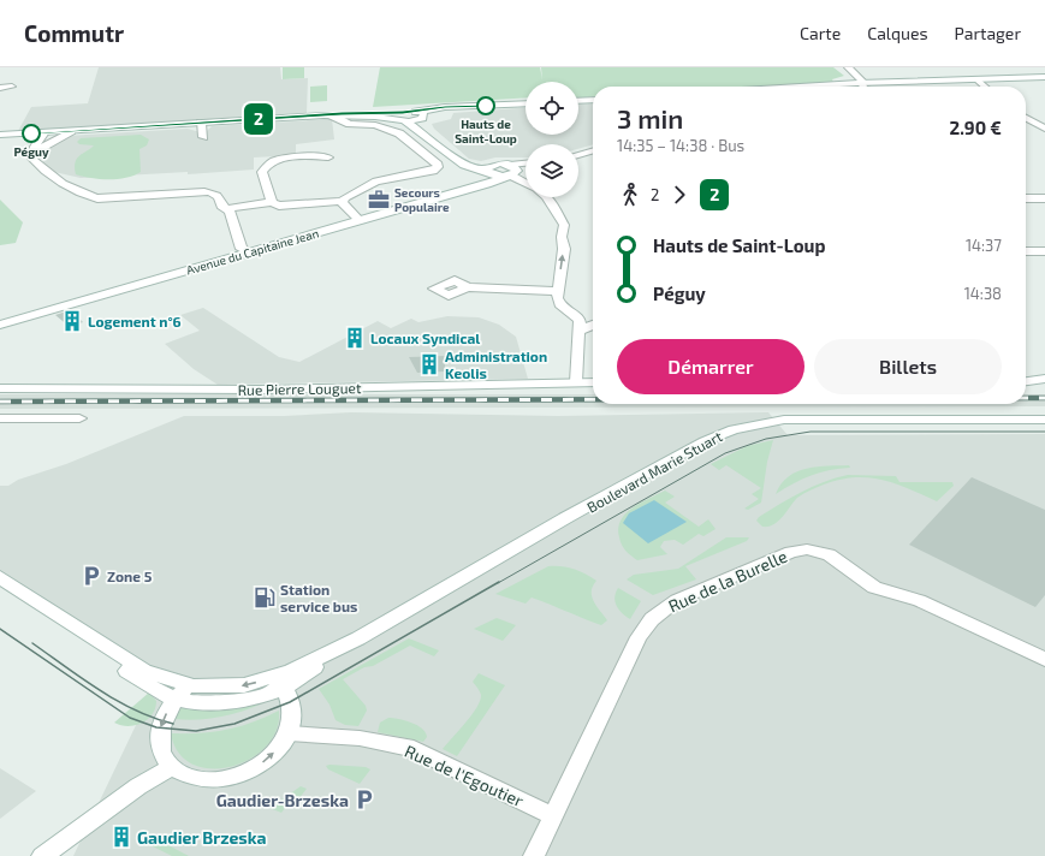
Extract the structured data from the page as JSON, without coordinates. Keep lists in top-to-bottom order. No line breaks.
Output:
{"streets":{"main road":["Avenue du Capitaine Jean","Rue Pierre Louguet","Boulevard Marie Stuart","Rue de la Burelle","Rue de l'Egoutier"]},"crossings":[["Rue de la Burelle","Rue de l'Egoutier"]],"places":{"other":["Hauts de Saint-Loup","Péguy"],"office":["Secours Populaire"],"building":["Logement n°6","Locaux Syndical","Administration Keolis","Gaudier Brzeska"],"parking":["Zone 5","Gaudier-Brzeska"],"fuel station":["Station service bus"]},"lines":["bus line 2"],"page":{"header":"Commutr","nav":["Carte","Calques","Partager"],"on_map":"2","heading":["3 min","14:35 – 14:38 · Bus","2.90 €"],"legs":["2","2"],"list":[{"name":"Hauts de Saint-Loup","value":"14:37"},{"name":"Péguy","value":"14:38"}],"buttons":["Démarrer","Billets"]}}
